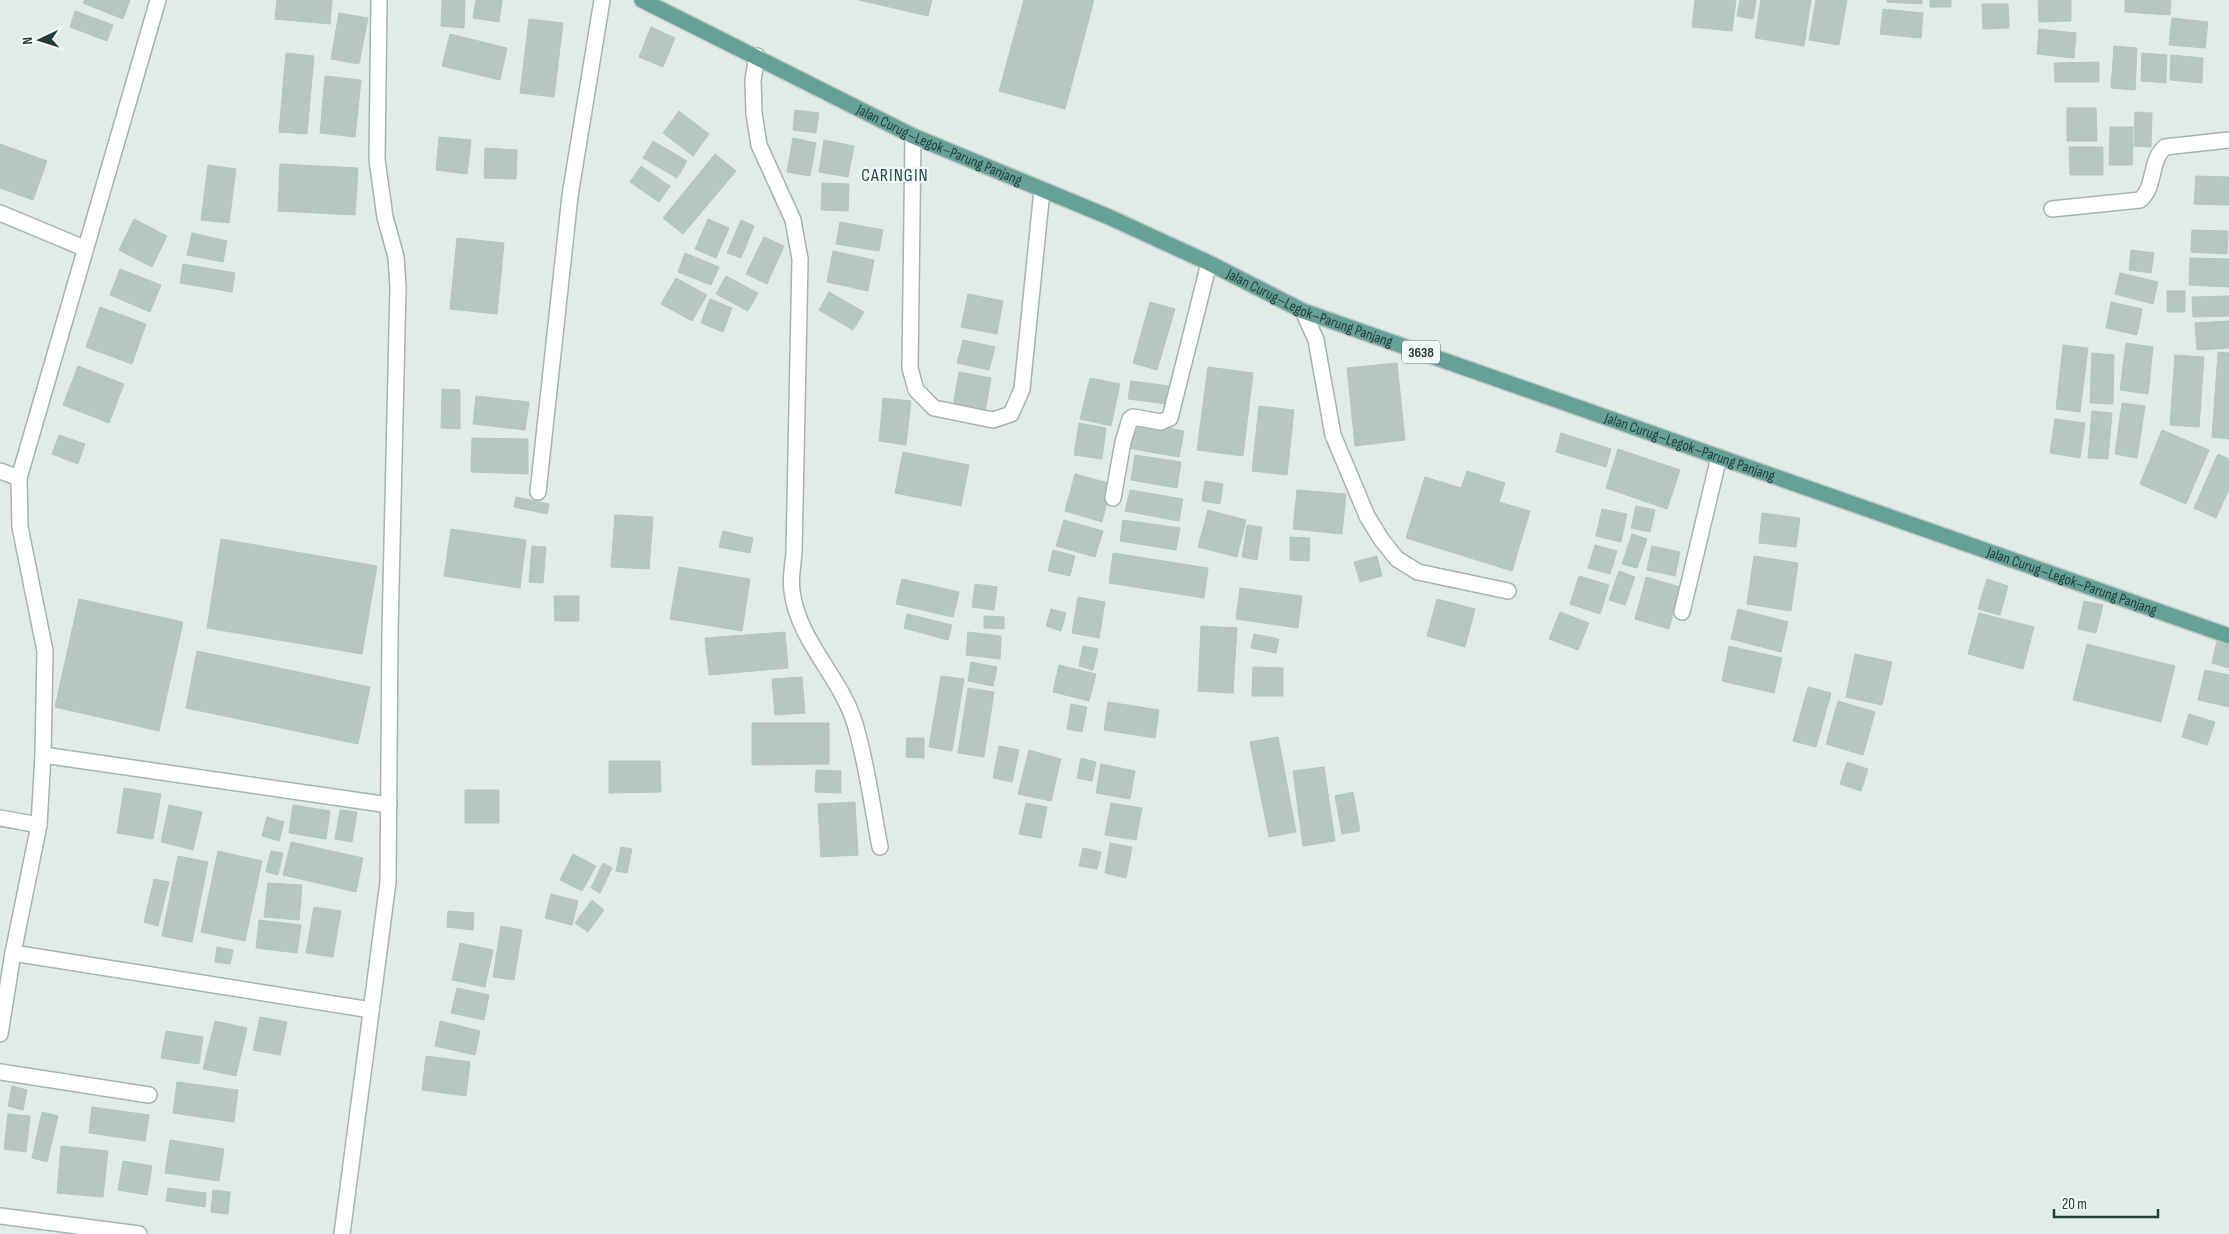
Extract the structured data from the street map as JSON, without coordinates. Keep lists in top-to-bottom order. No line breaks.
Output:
{"streets":{"main road":["Jalan Curug–Legok–Parung Panjang","3638"]},"districts":["CARINGIN"],"scale_bar":"20 m","north":"left"}
